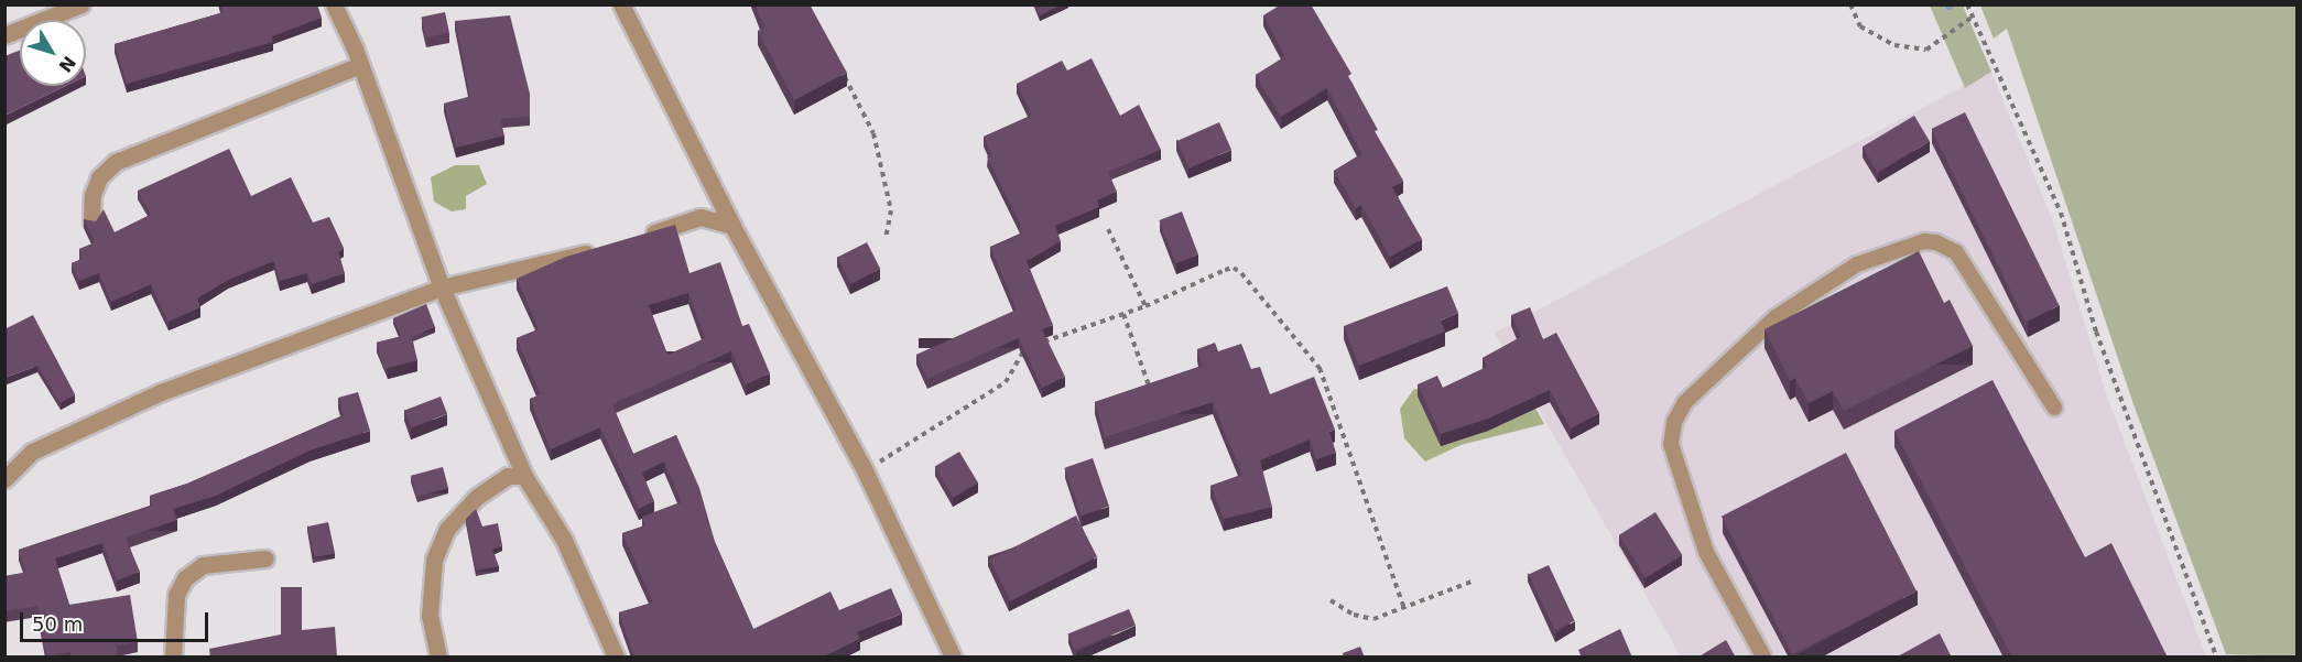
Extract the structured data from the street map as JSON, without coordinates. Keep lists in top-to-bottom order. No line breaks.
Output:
{"scale_bar":"50 m","north":"bottom right"}
